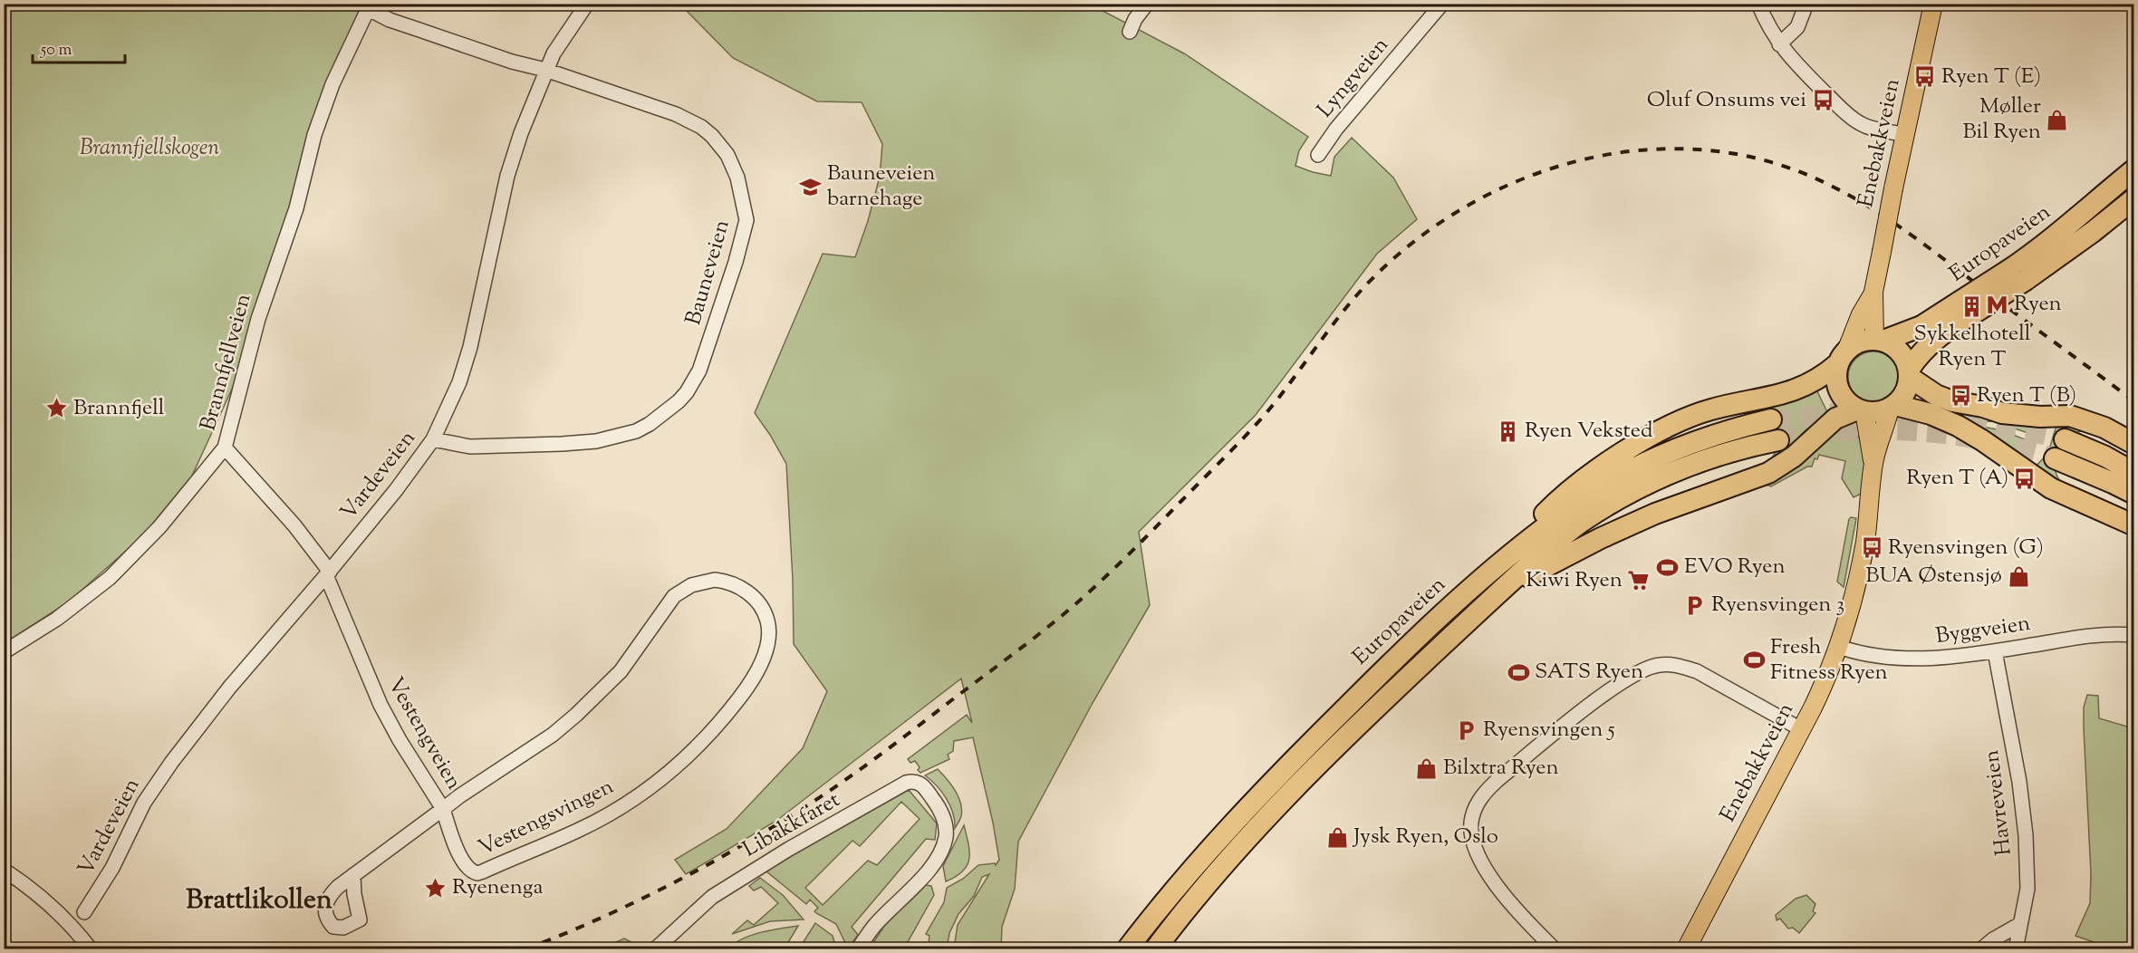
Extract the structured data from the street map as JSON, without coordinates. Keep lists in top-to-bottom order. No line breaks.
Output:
{"streets":{"highway":["Europaveien"],"main road":["Enebakkveien"],"street":["Lyngveien","Bauneveien","Brannfjellveien","Vardeveien","Byggveien","Vestengveien","Havreveien","Vestengsvingen","Libakkfaret"]},"crossings":[["Enebakkveien","Europaveien"],["Enebakkveien","Byggveien"],["Bauneveien","Brannfjellveien"],["Bauneveien","Vardeveien"],["Brannfjellveien","Vestengveien"],["Vardeveien","Vestengveien"],["Byggveien","Havreveien"],["Vestengveien","Vestengsvingen"]],"districts":["Brattlikollen"],"parks":["Brannfjellskogen"],"places":{"bus stop":["Ryen T (E)","Oluf Onsums vei","Ryen T (B)","Ryen T (A)","Ryensvingen (G)"],"shop":["Møller Bil Ryen","BUA Østensjø","Bilxtra Ryen","Jysk Ryen, Oslo"],"school or university":["Bauneveien barnehage"],"metro station":["Ryen"],"building":["Sykkelhotell Ryen T","Ryen Veksted"],"place":["Brannfjell","Ryenenga"],"sports":["EVO Ryen","Fresh Fitness Ryen","SATS Ryen"],"supermarket":["Kiwi Ryen"],"parking":["Ryensvingen 3","Ryensvingen 5"]},"scale_bar":"50 m"}
